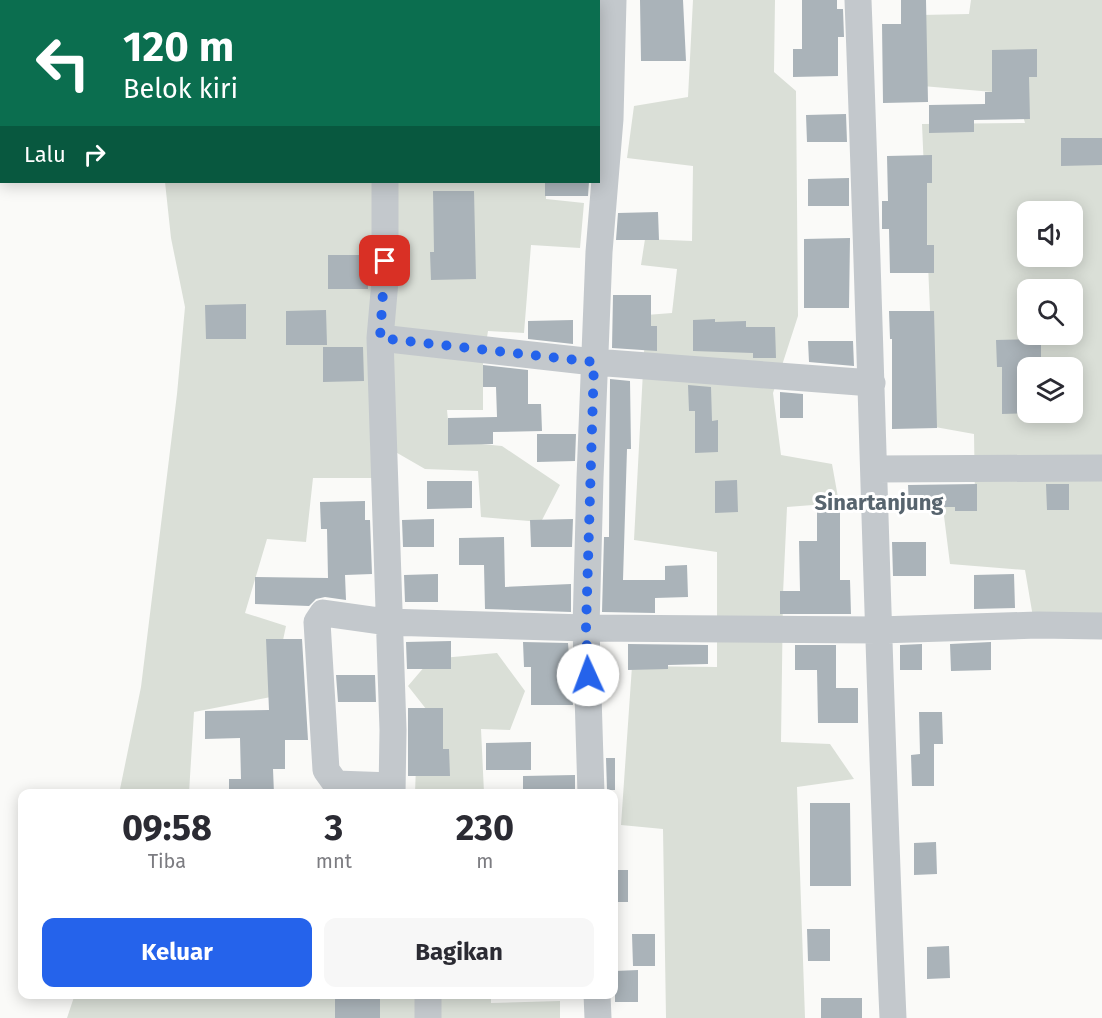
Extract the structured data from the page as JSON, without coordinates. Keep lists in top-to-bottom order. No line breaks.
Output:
{"districts":["Sinartanjung"],"page":{"turn":["120 m","Belok kiri"],"then":"Lalu","eta":["09:58","Tiba","3","mnt","230","m"],"buttons":["Keluar","Bagikan"]}}
